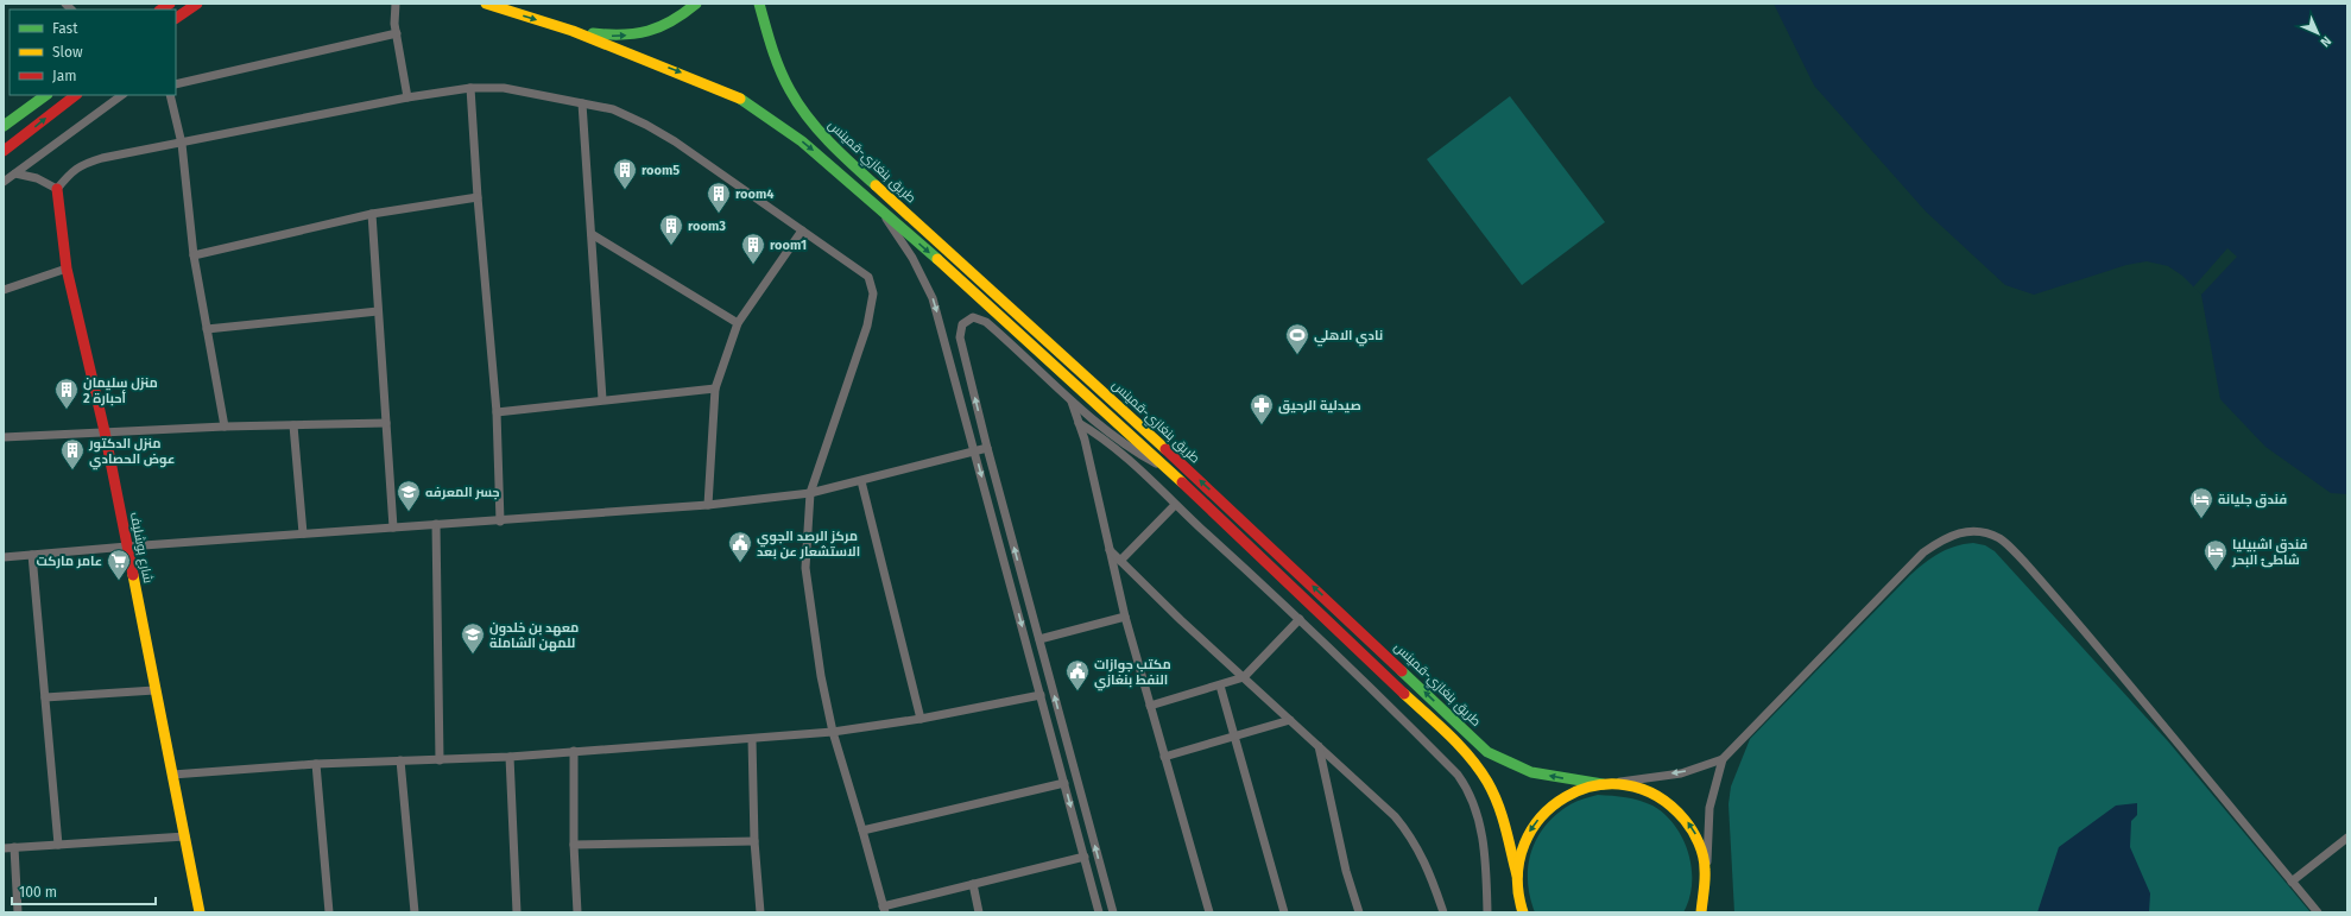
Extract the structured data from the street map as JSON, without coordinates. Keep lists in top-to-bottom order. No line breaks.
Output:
{"streets":{"main road":["طريق بنغازي-قمينس","شارع بوشليف"]},"places":{"building":["room5","room4","room3","room1","منزل سليمان أحبارة 2","منزل الدكتور عوض الحصادي"],"sports":["نادي الاهلي"],"pharmacy":["صيدلية الرحيق"],"school or university":["جسر المعرفه","معهد بن خلدون للمهن الشاملة"],"hotel":["فندق جليانة","فندق اشبيليا شاطئ البحر"],"public building":["مركز الرصد الجوي الاستشعار عن بعد","مكتب جوازات النفط بنغازي"],"supermarket":["عامر ماركت"]},"legend":["Fast","Slow","Jam"],"scale_bar":"100 m","north":"bottom right"}
